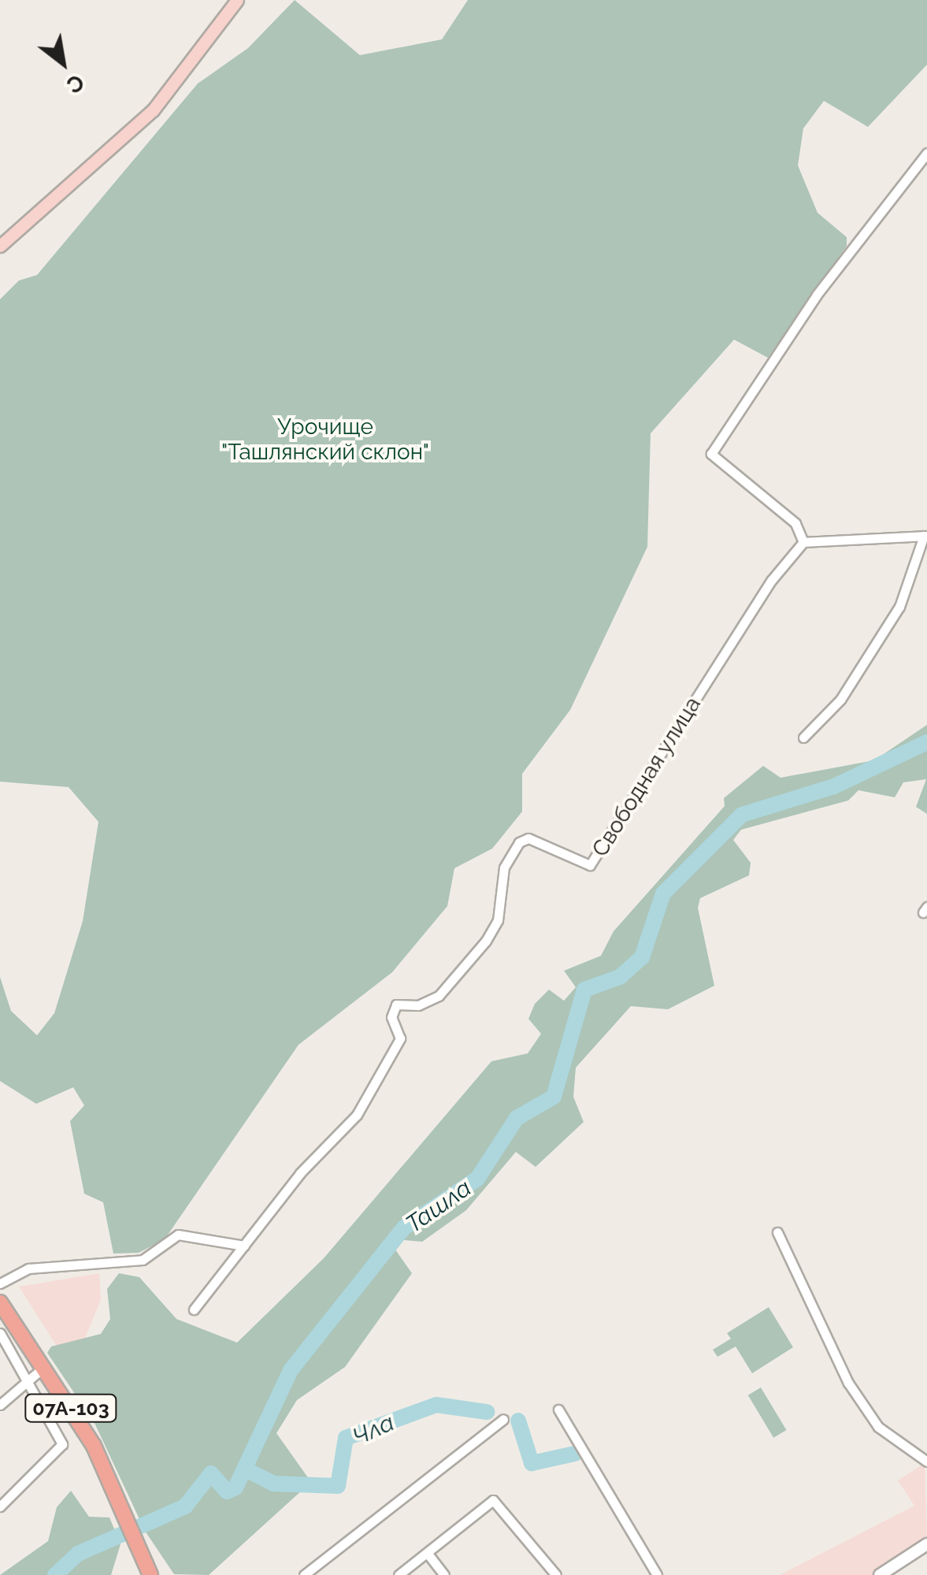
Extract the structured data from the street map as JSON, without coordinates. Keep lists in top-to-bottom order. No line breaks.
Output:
{"streets":{"main road":["07А-103"],"street":["Свободная улица"]},"water":["Ташла","Чла"],"parks":["Урочище \"Ташлянский склон\""],"north":"bottom right"}
